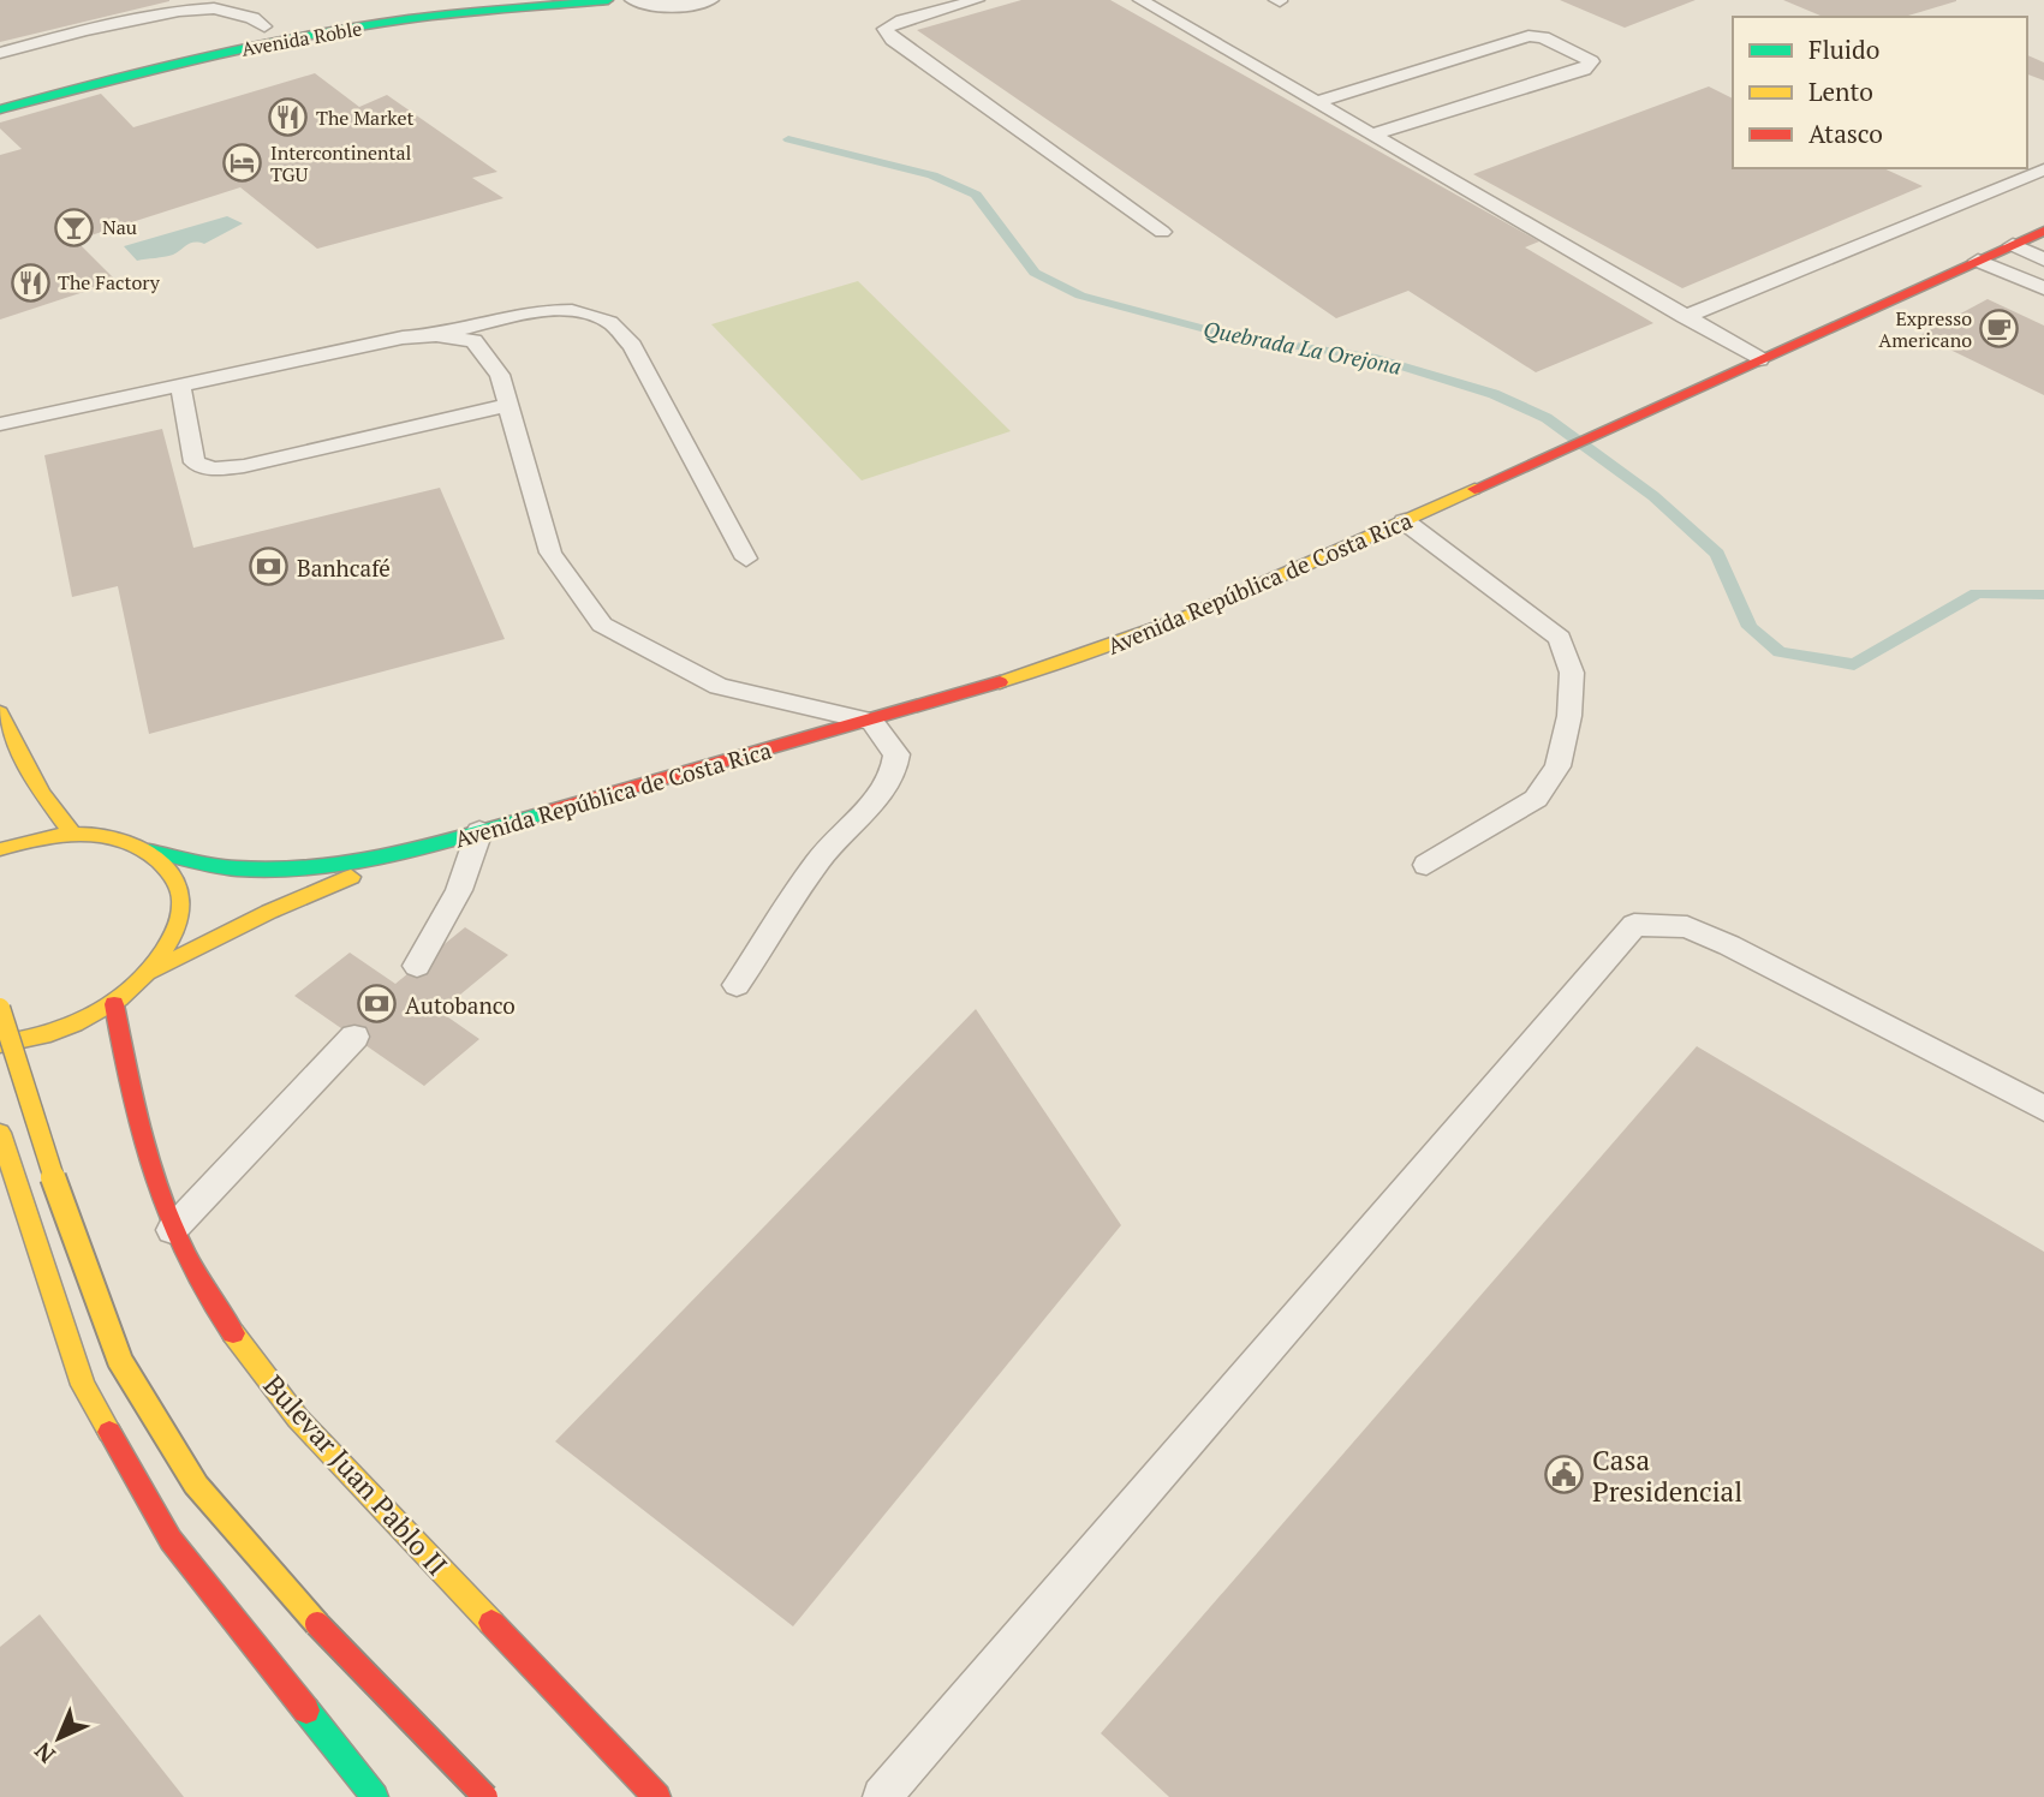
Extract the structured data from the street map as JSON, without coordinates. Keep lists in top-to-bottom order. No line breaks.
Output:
{"streets":{"main road":["Avenida Roble","Avenida República de Costa Rica","Bulevar Juan Pablo II"]},"water":["Quebrada La Orejona"],"places":{"restaurant":["The Market","The Factory"],"hotel":["Intercontinental TGU"],"bar":["Nau"],"cafe":["Expresso Americano"],"bank":["Banhcafé","Autobanco"],"public building":["Casa Presidencial"]},"legend":["Fluido","Lento","Atasco"],"north":"bottom left"}
